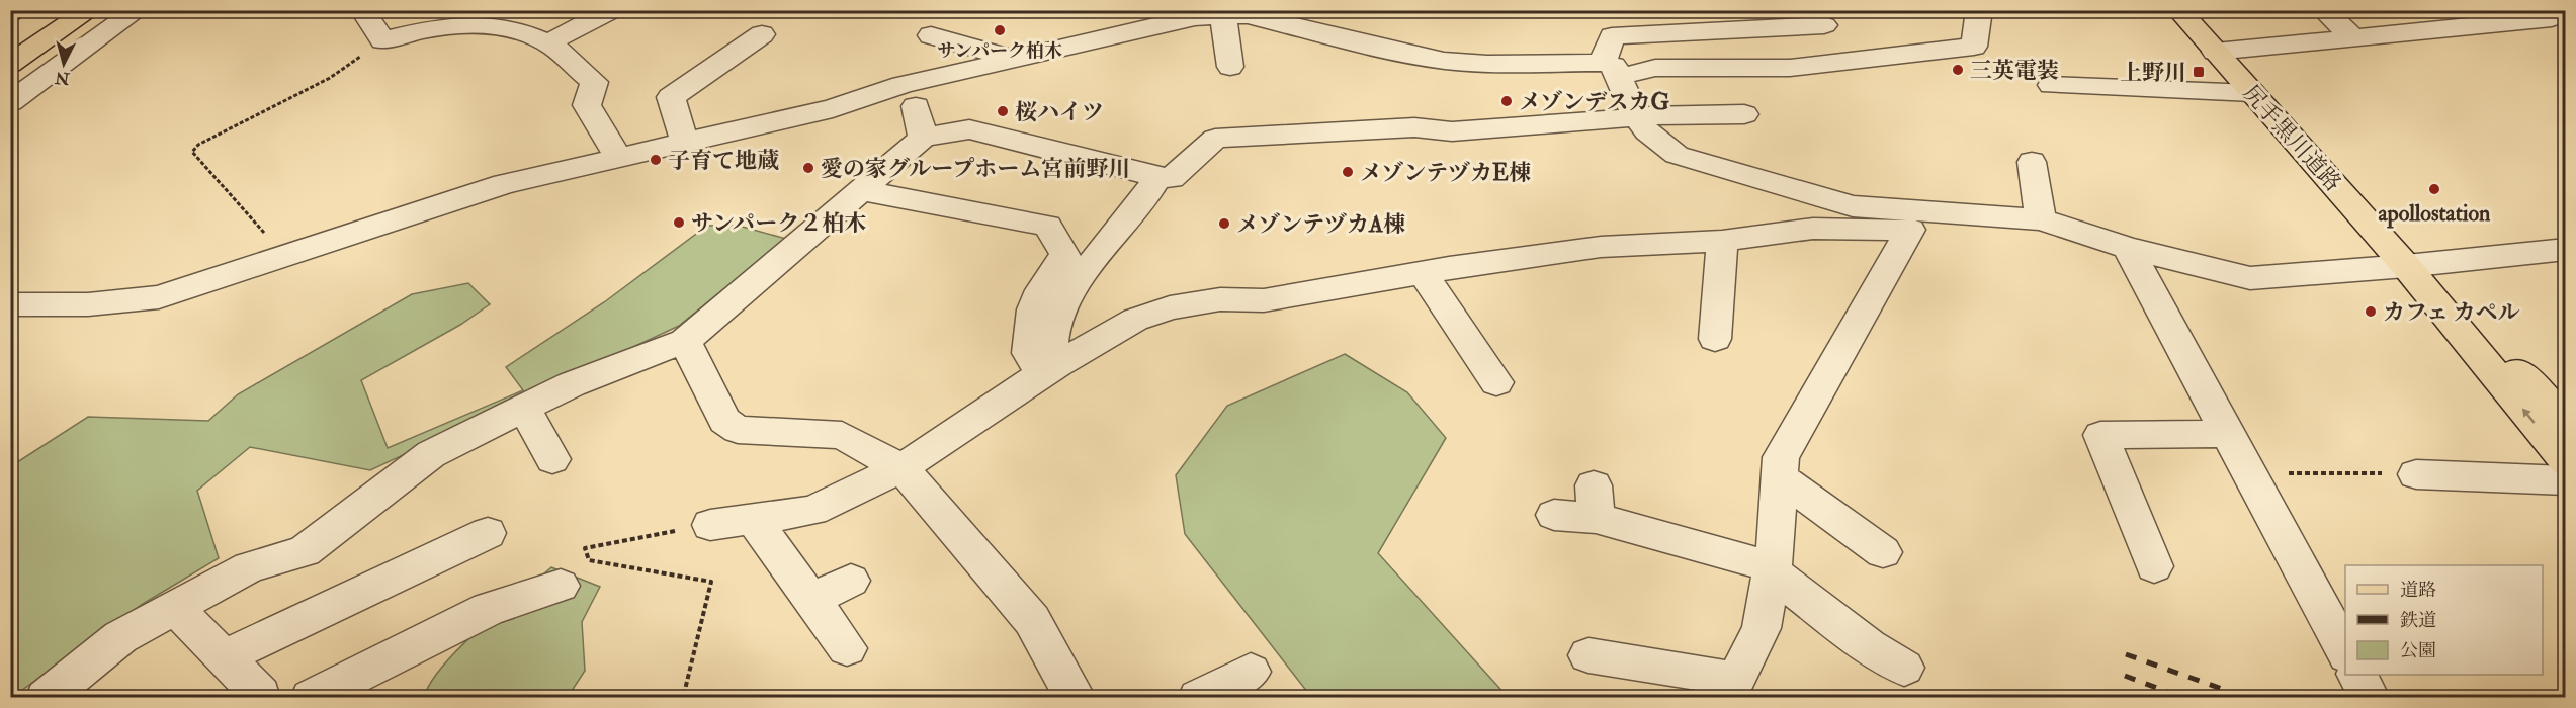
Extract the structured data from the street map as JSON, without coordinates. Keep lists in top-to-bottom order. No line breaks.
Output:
{"streets":{"main road":["尻手黒川道路"]},"places":{"other":["サンパーク柏木","三英電装","メゾンデスカG","桜ハイツ","子育て地蔵","愛の家グループホーム宮前野川","メゾンテヅカE棟","apollostation","サンパーク２柏木","メゾンテヅカA棟","カフェ カペル"],"transit":["上野川"]},"legend":["道路","鉄道","公園"],"north":"bottom"}
